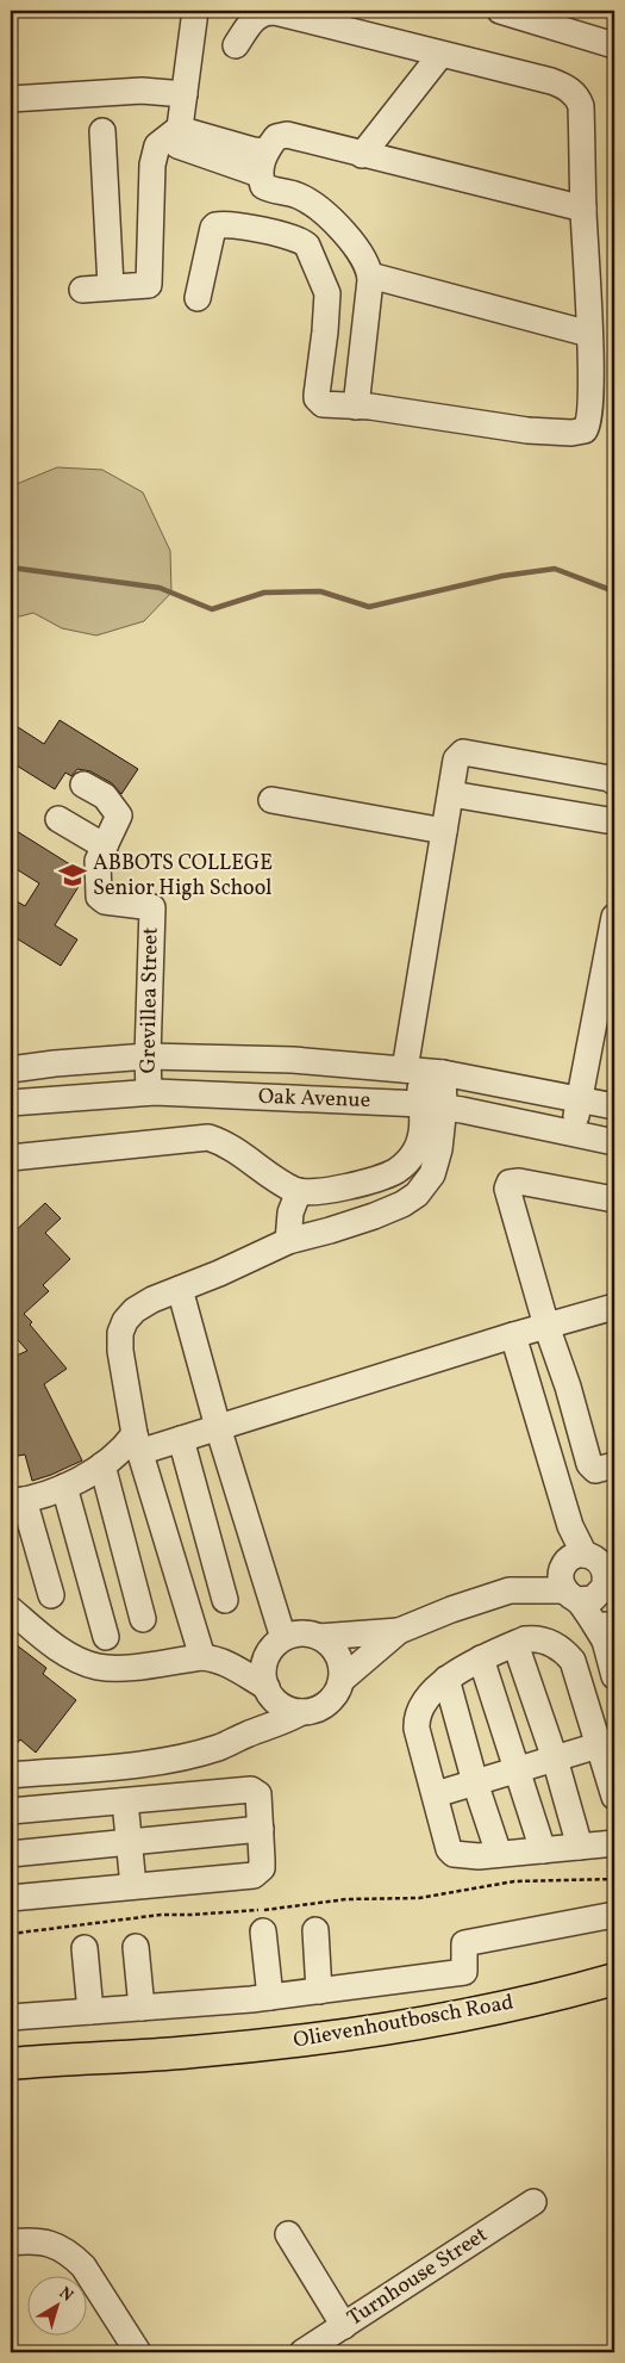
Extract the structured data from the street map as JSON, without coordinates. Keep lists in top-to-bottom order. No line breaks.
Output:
{"streets":{"main road":["Olievenhoutbosch Road"],"street":["Grevillea Street","Oak Avenue","Turnhouse Street"]},"crossings":[["Grevillea Street","Oak Avenue"]],"places":{"school or university":["ABBOTS COLLEGE Senior High School"]},"north":"top right"}
